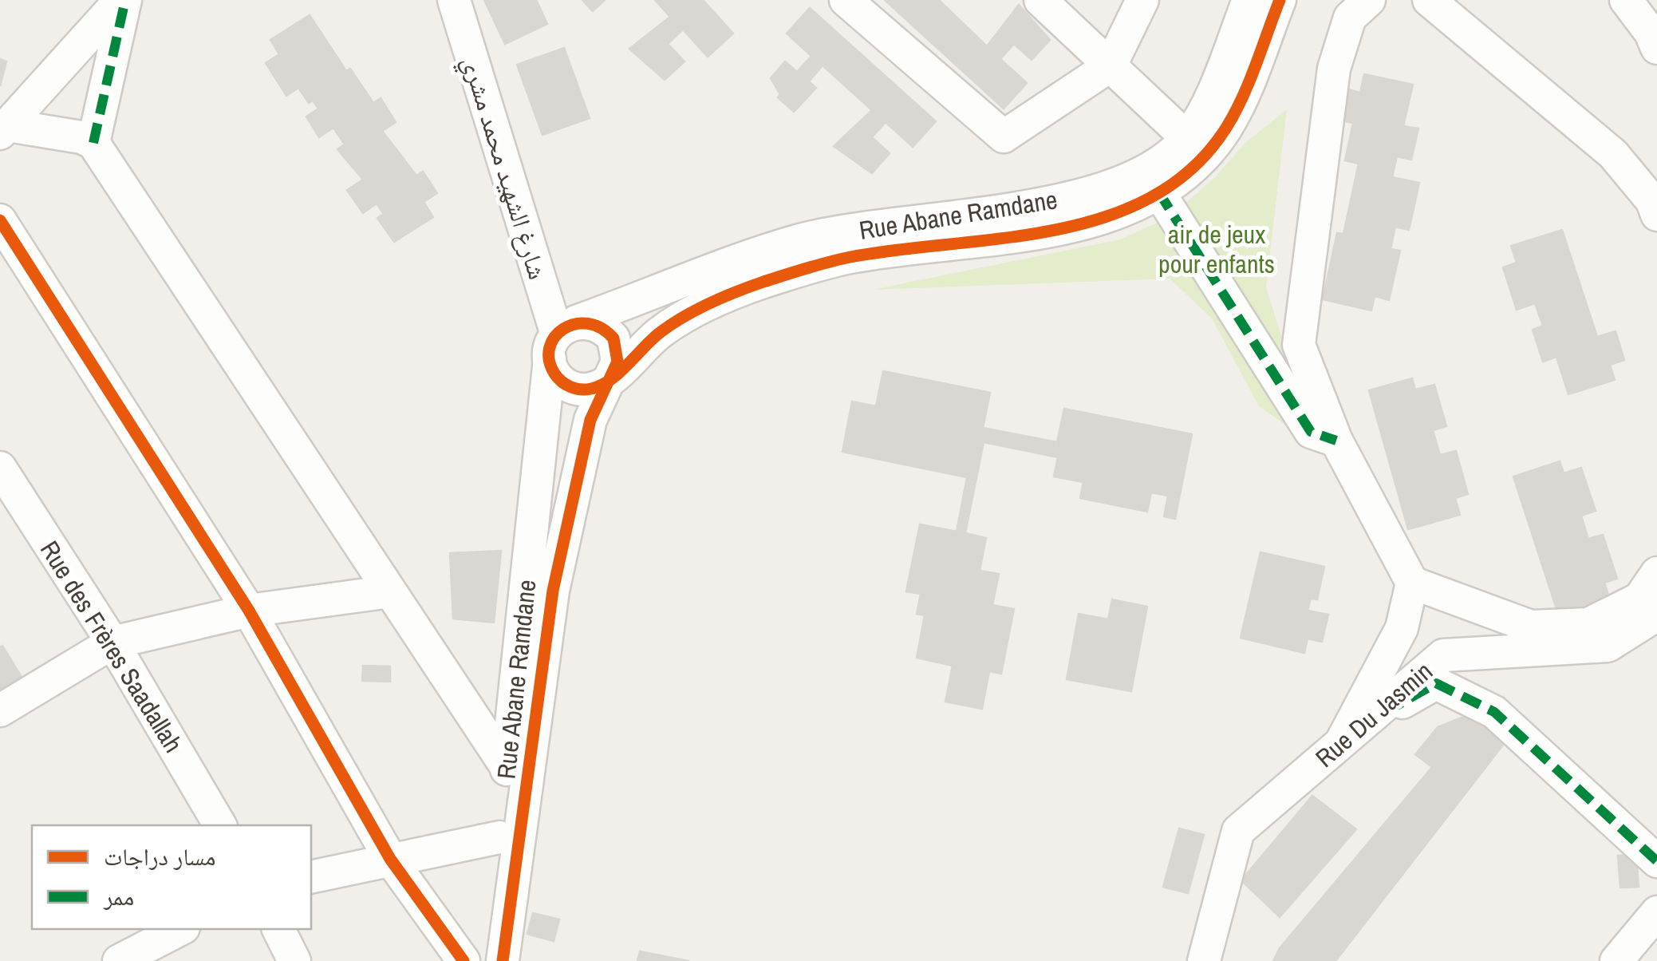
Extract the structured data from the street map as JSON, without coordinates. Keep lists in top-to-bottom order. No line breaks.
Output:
{"streets":{"street":["شارغ الشهيد محمد مشري","Rue Abane Ramdane","Rue des Frères Saadallah","Rue Du Jasmin"]},"crossings":[["شارغ الشهيد محمد مشري","Rue Abane Ramdane"]],"parks":["air de jeux pour enfants"],"legend":["مسار دراجات","ممر"]}
